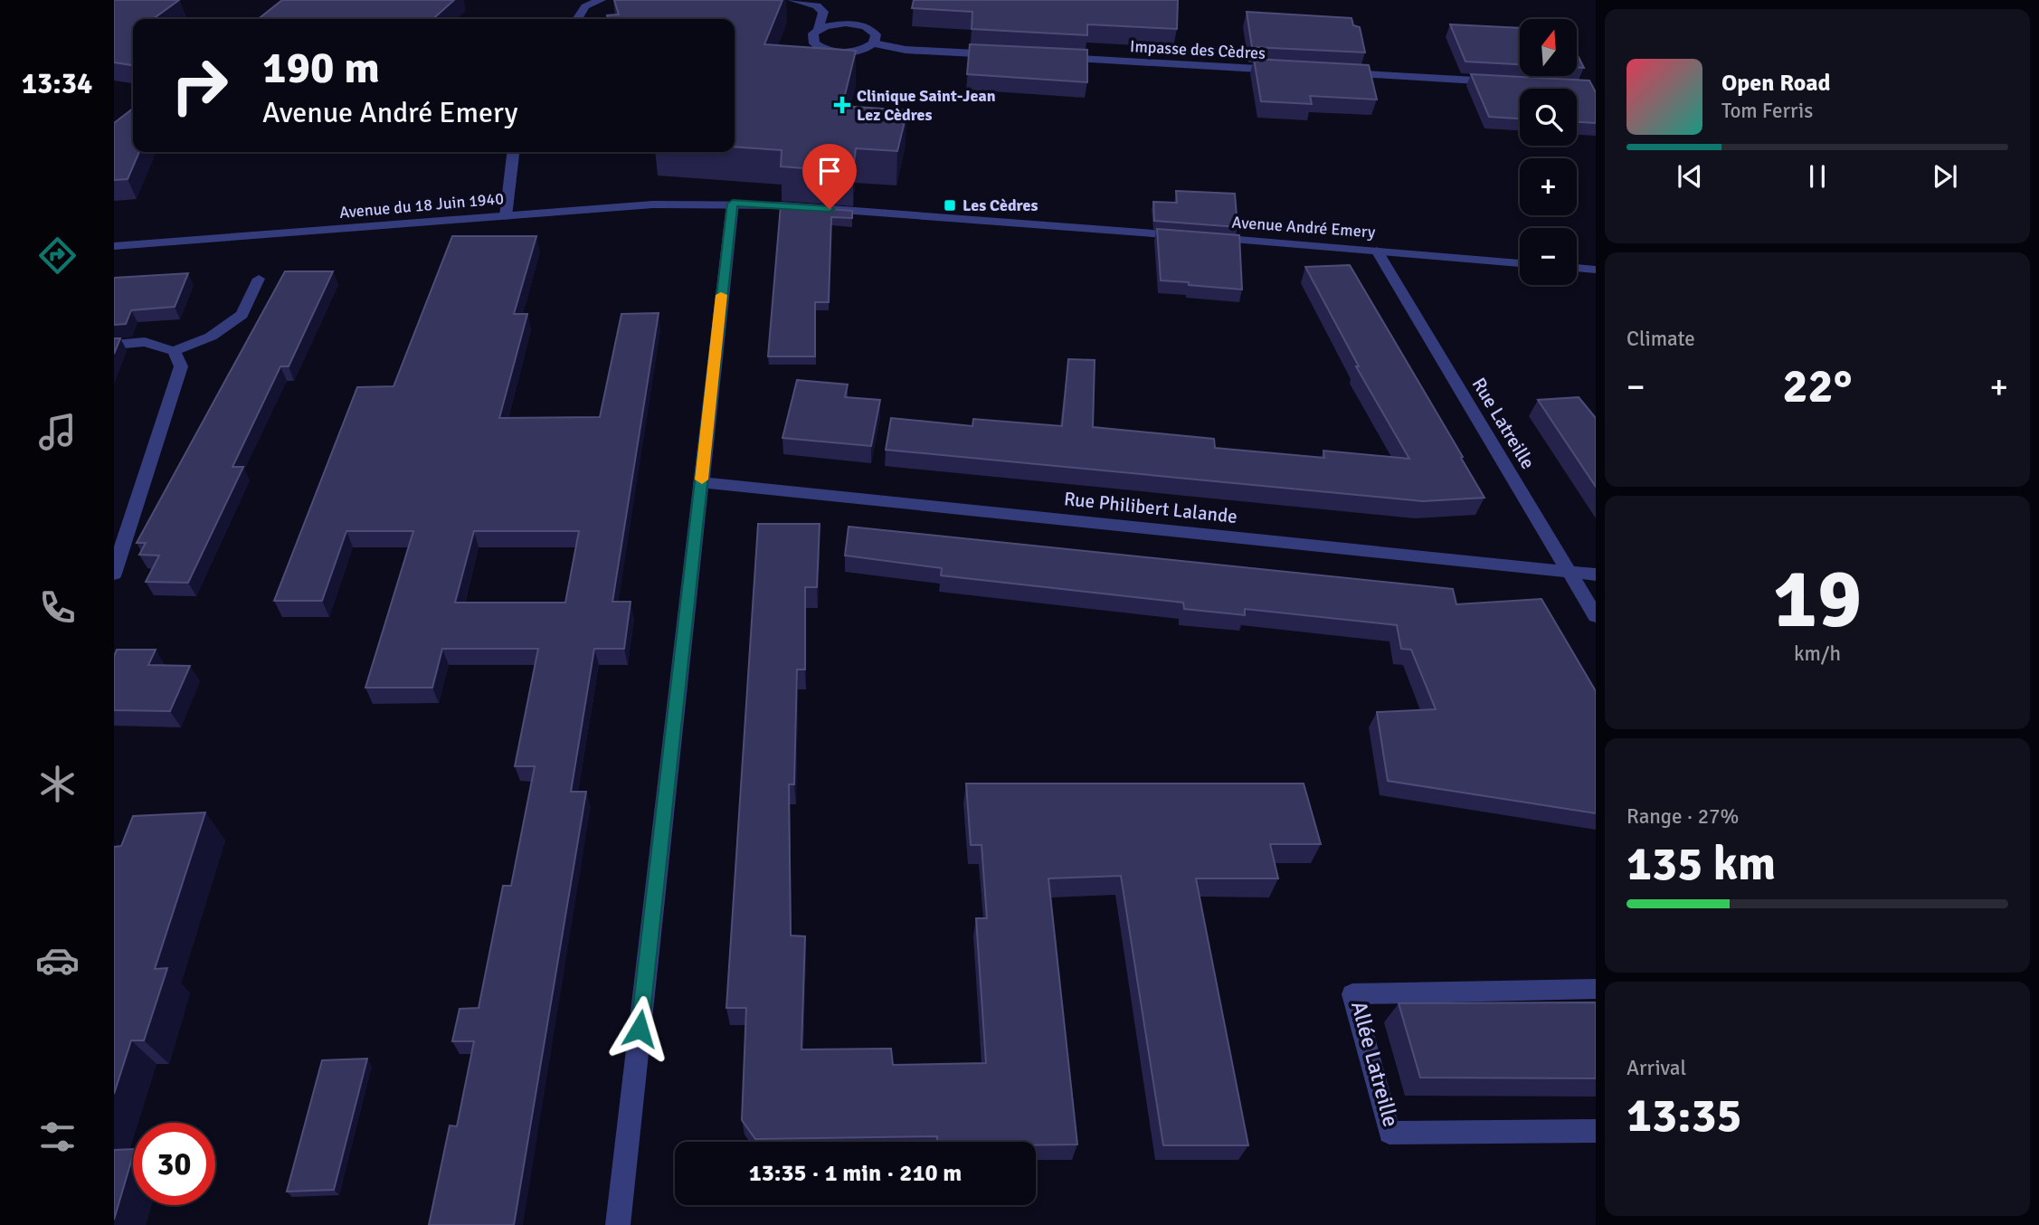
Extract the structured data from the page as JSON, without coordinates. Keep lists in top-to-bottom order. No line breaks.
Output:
{"streets":{"street":["Impasse des Cèdres","Avenue du 18 Juin 1940","Avenue André Emery","Rue Latreille","Rue Philibert Lalande","Allée Latreille"]},"crossings":[["Avenue du 18 Juin 1940","Avenue André Emery"],["Avenue André Emery","Rue Latreille"],["Rue Latreille","Rue Philibert Lalande"]],"places":{"health":["Clinique Saint-Jean Lez Cèdres"],"transit":["Les Cèdres"]},"north":"top","page":{"tabs":"13:34","map_buttons":["+","−"],"turn":["190 m","Avenue André Emery"],"song":["Open Road","Tom Ferris"],"tile":["Climate",["19","km/h"],["Range · 27%","135 km"],["Arrival","13:35"]],"heat":["−","22°","+"],"limit":"30","trip":"13:35 · 1 min · 210 m"}}
